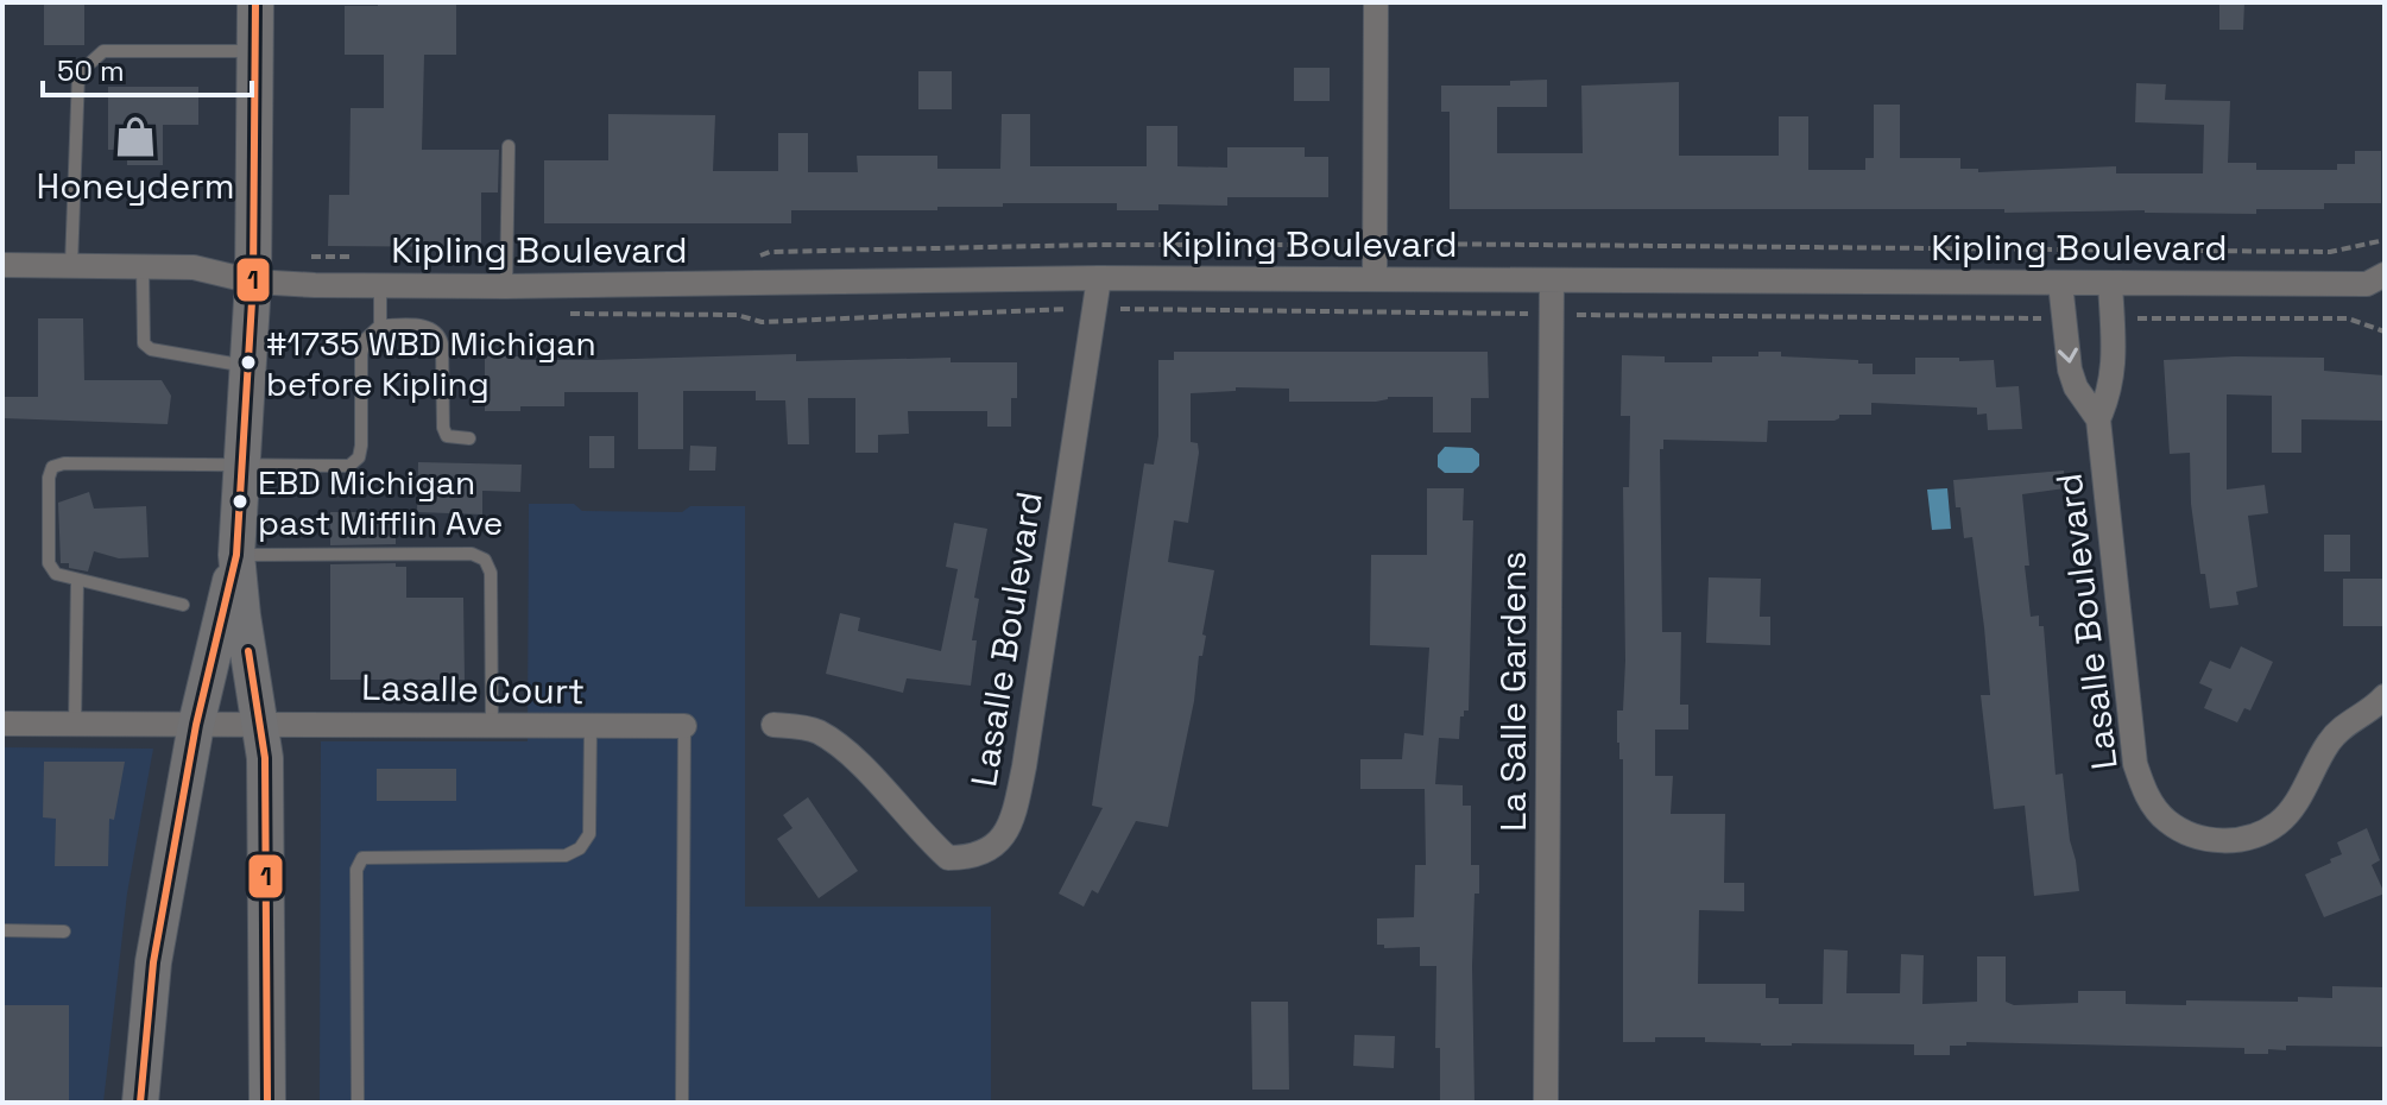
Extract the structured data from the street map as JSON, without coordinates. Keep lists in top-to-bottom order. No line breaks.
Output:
{"streets":{"street":["Kipling Boulevard","Lasalle Boulevard","Lasalle Court","La Salle Gardens"]},"crossings":[["Kipling Boulevard","Lasalle Boulevard"],["Kipling Boulevard","La Salle Gardens"]],"places":{"shop":["Honeyderm"],"other":["#1735 WBD Michigan before Kipling","EBD Michigan past Mifflin Ave"]},"lines":["transit line 1"],"scale_bar":"50 m"}
